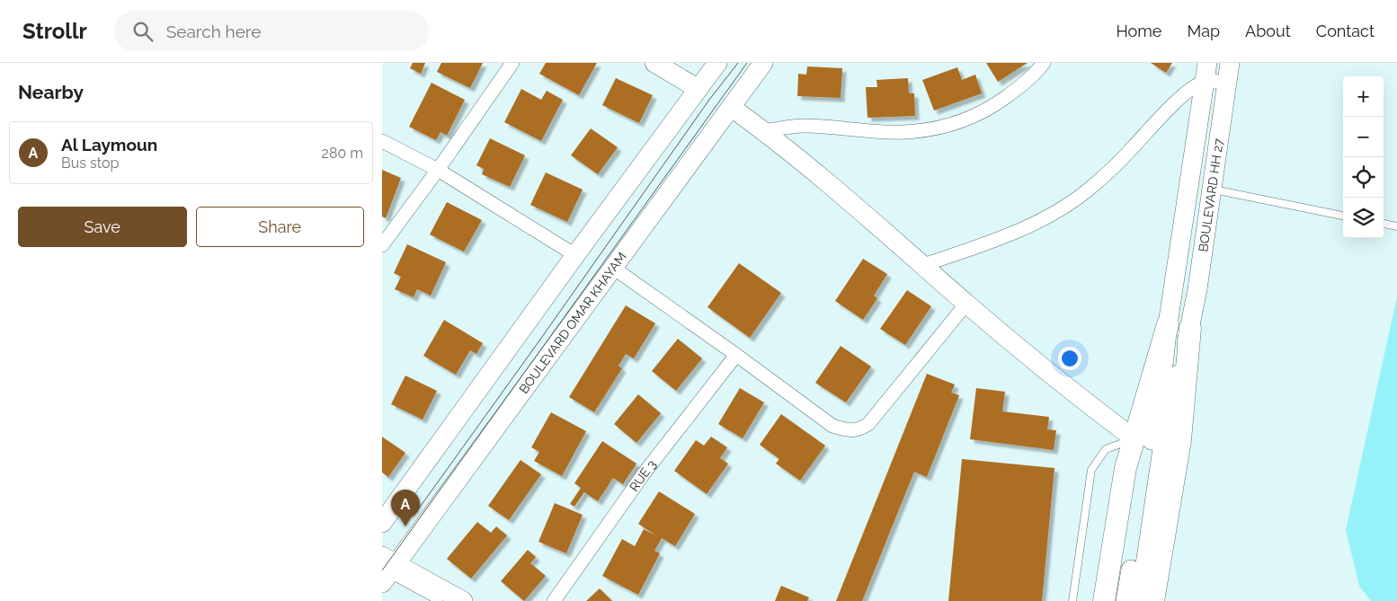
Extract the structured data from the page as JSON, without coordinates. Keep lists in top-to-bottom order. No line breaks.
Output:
{"streets":{"street":["BOULEVARD HH 27","BOULEVARD OMAR KHAYAM","RUE 3"]},"page":{"header":"Strollr","search":"Search here","nav":["Home","Map","About","Contact"],"heading":"Nearby","map_buttons":["+","−"],"list":[{"mark":"A","name":"Al Laymoun","note":"Bus stop","value":"280 m"}],"buttons":["Save","Share"],"pins":"A"}}
